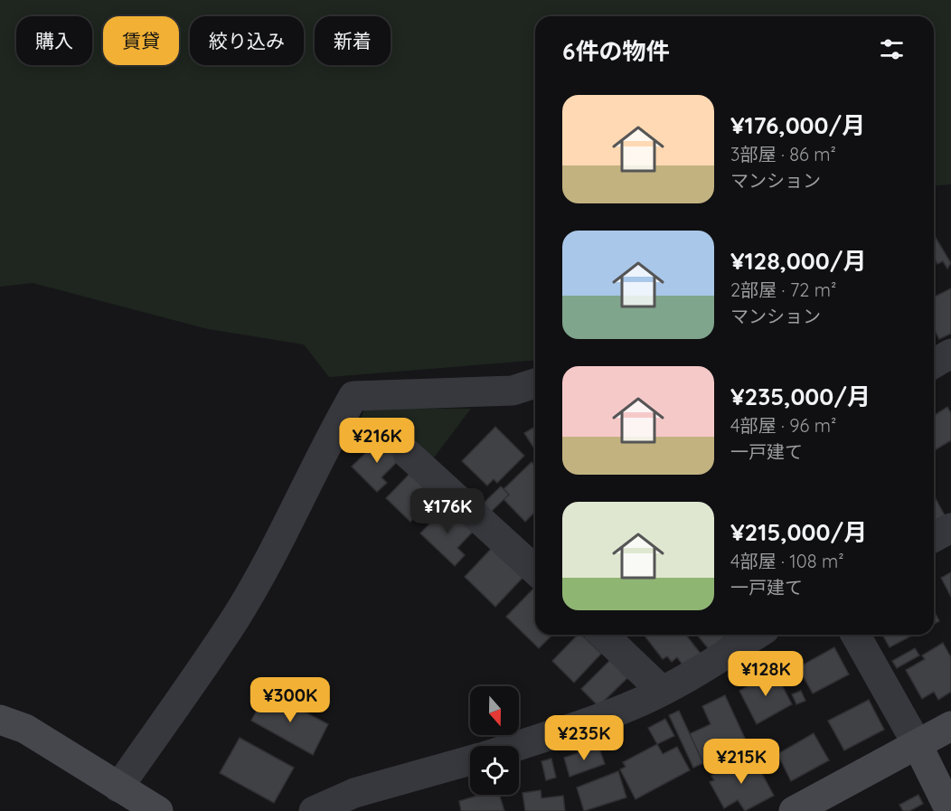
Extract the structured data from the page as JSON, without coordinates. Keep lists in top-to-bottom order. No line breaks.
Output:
{"north":"bottom","page":{"chip":["購入","賃貸","絞り込み","新着"],"heading":"6件の物件","list":[{"name":"¥176,000/月","note":"3部屋 · 86 m² · マンション"},{"name":"¥128,000/月","note":"2部屋 · 72 m² · マンション"},{"name":"¥235,000/月","note":"4部屋 · 96 m² · 一戸建て"},{"name":"¥215,000/月","note":"4部屋 · 108 m² · 一戸建て"}],"price":["¥216K","¥176K","¥128K","¥300K","¥235K","¥215K"]}}
